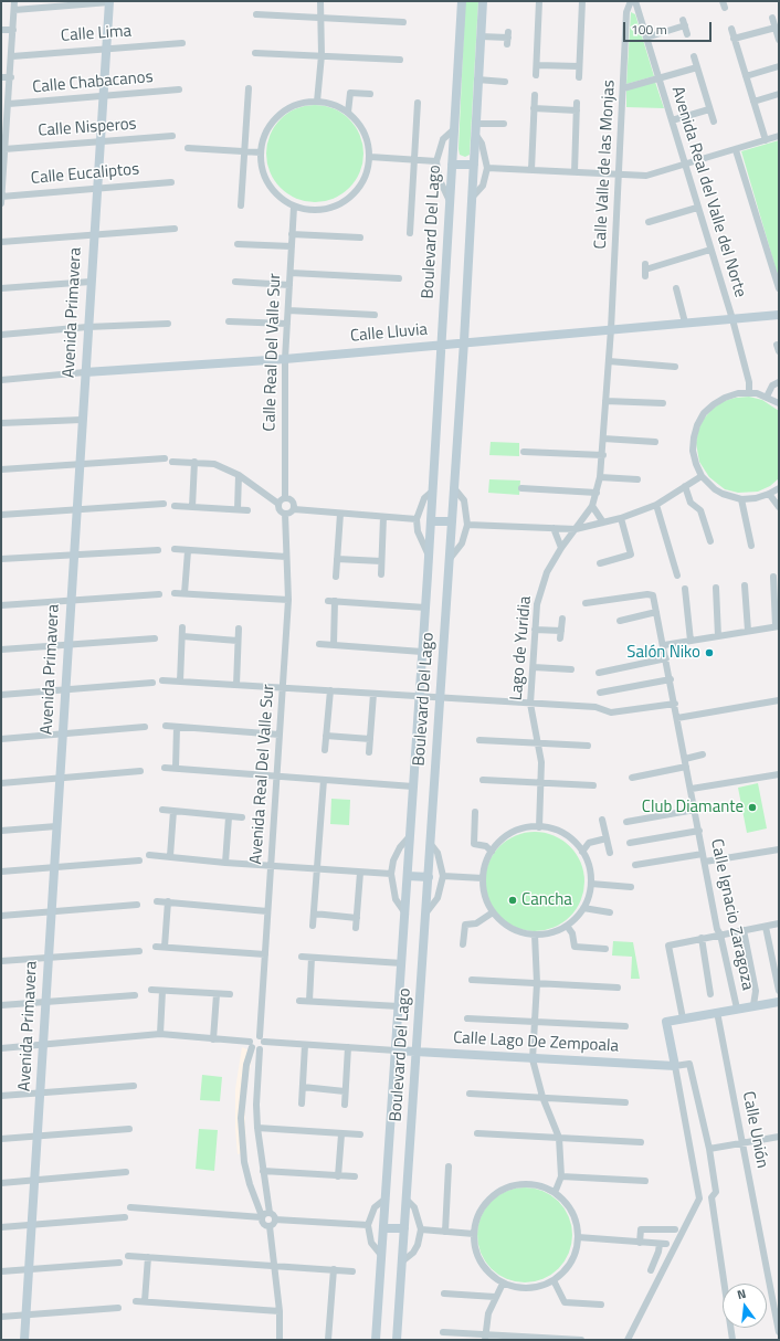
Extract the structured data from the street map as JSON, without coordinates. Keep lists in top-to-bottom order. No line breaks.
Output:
{"streets":{"street":["Calle Lima","Calle Chabacanos","Calle Nisperos","Calle Valle de las Monjas","Calle Eucaliptos","Avenida Real del Valle del Norte","Boulevard Del Lago","Avenida Primavera","Calle Lluvia","Calle Real Del Valle Sur","Lago de Yuridia","Avenida Real Del Valle Sur","Calle Ignacio Zaragoza","Calle Lago De Zempoala","Calle Unión"]},"crossings":[["Calle Lima","Avenida Primavera"],["Calle Chabacanos","Avenida Primavera"],["Calle Nisperos","Avenida Primavera"],["Calle Valle de las Monjas","Calle Lluvia"],["Calle Valle de las Monjas","Lago de Yuridia"],["Calle Eucaliptos","Avenida Primavera"],["Avenida Real del Valle del Norte","Calle Lluvia"],["Boulevard Del Lago","Calle Lluvia"],["Boulevard Del Lago","Calle Lago De Zempoala"],["Avenida Primavera","Calle Lluvia"],["Calle Lluvia","Calle Real Del Valle Sur"],["Calle Lluvia","Lago de Yuridia"],["Calle Real Del Valle Sur","Avenida Real Del Valle Sur"]],"places":["Salón Niko","Club Diamante","Cancha"],"scale_bar":"100 m","north":"top"}
